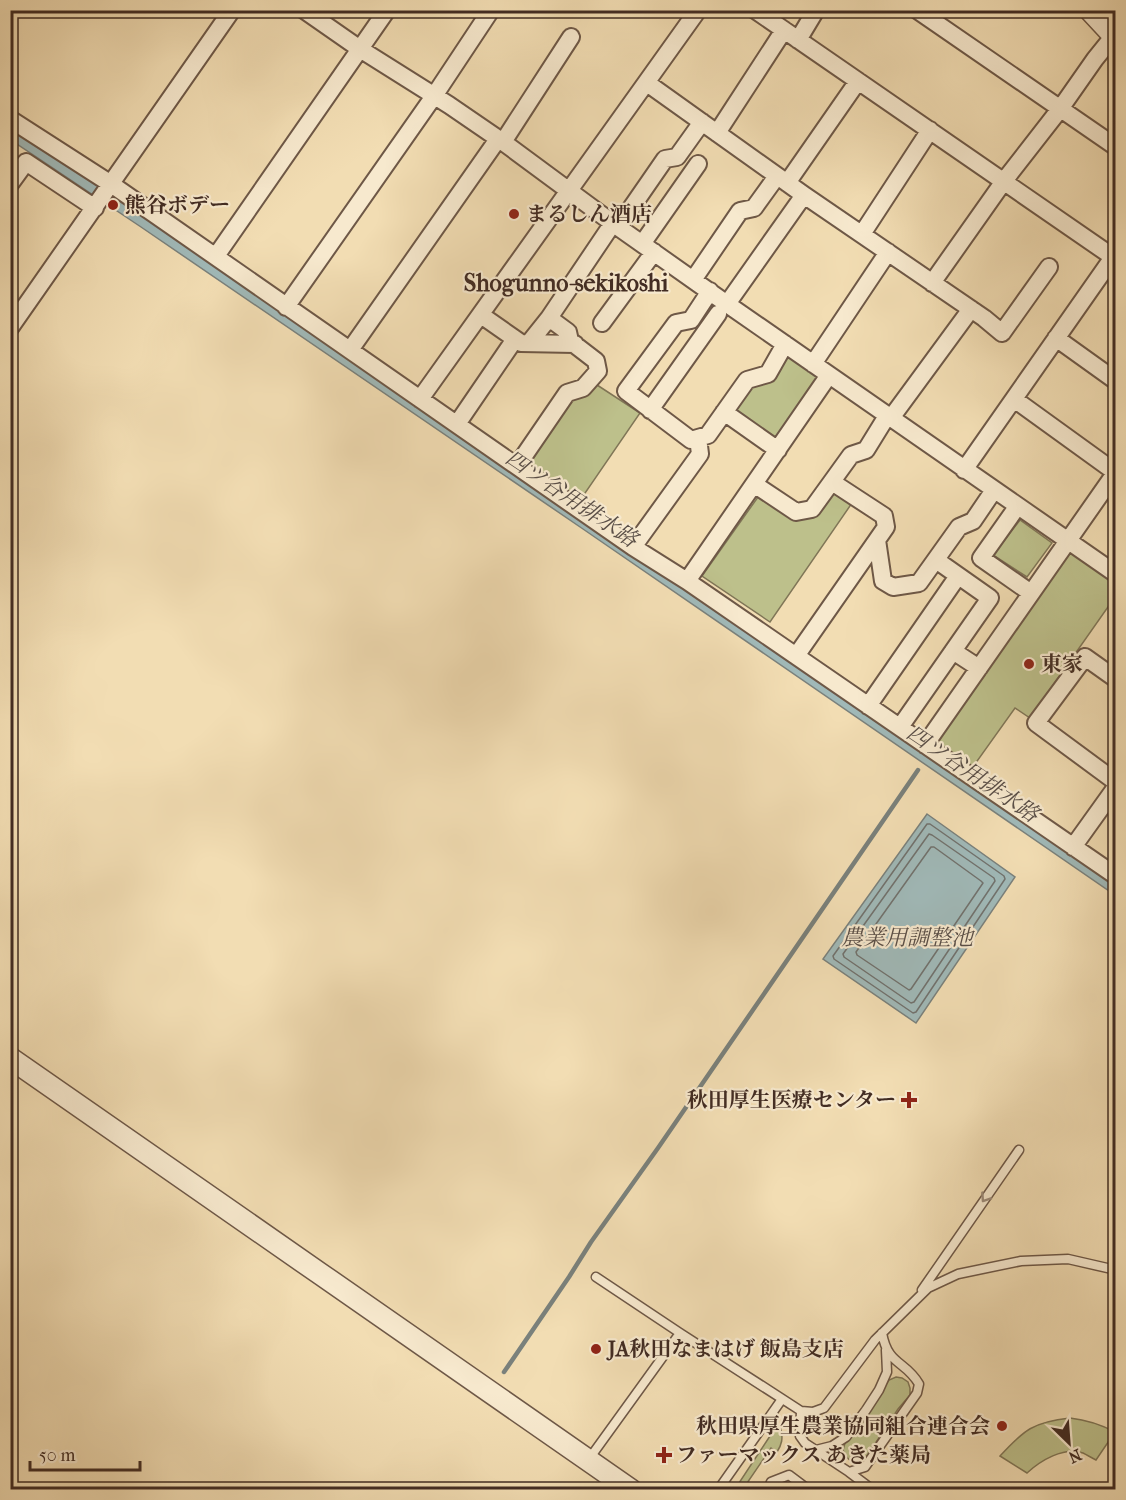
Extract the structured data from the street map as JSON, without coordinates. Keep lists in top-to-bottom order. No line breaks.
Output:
{"districts":["Shogunno-sekikoshi"],"water":["四ツ谷用排水路","農業用調整池"],"places":{"other":["熊谷ボデー","まるしん酒店","東家","JA秋田なまはげ 飯島支店","秋田県厚生農業協同組合連合会"],"health":["秋田厚生医療センター","ファーマックス あきた薬局"]},"scale_bar":"50 m","north":"bottom right"}
